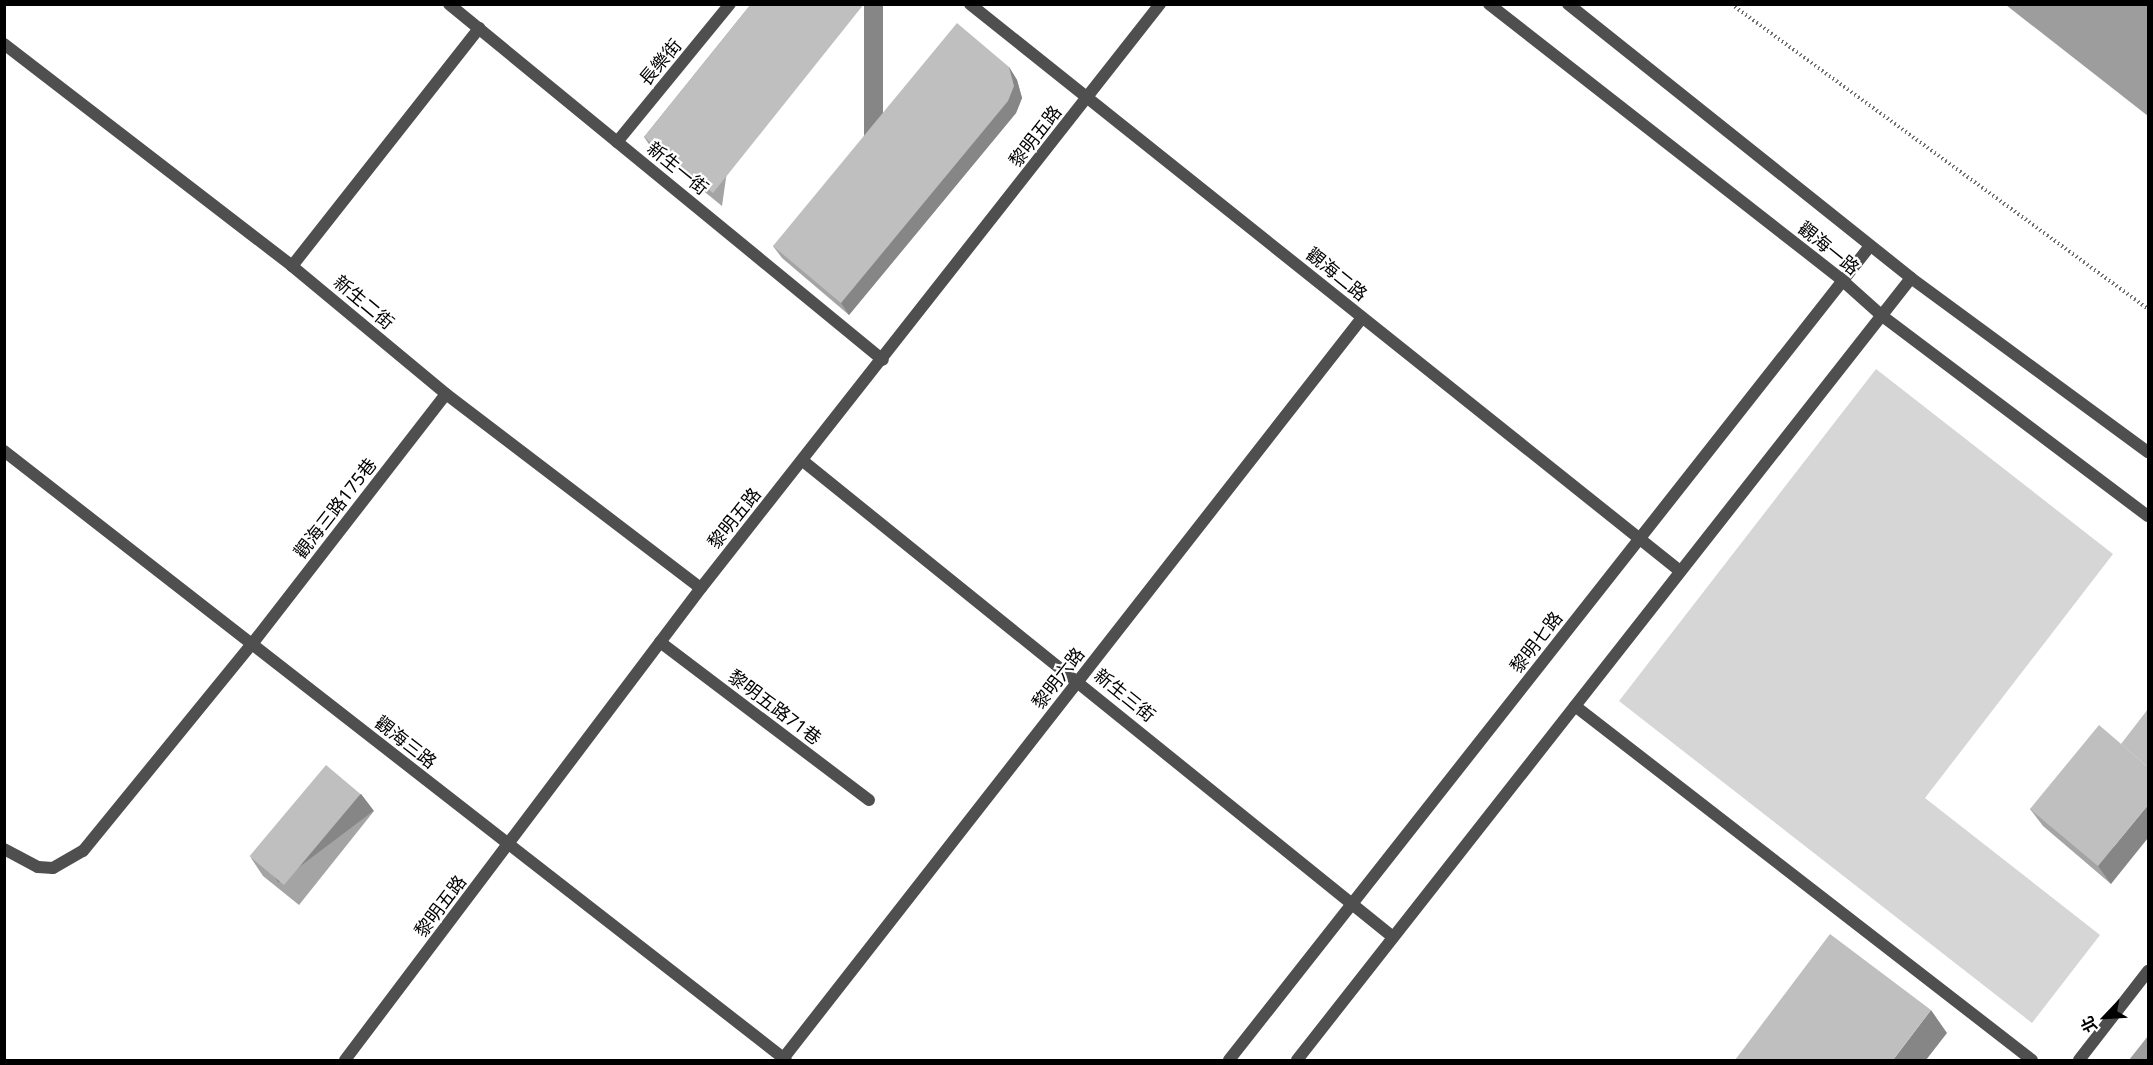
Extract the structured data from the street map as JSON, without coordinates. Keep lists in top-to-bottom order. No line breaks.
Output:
{"streets":{"street":["長樂街","黎明五路","新生一街","觀海一路","觀海二路","新生二街","觀海三路175巷","黎明七路","黎明六路","新生三街","黎明五路71巷","觀海三路"]},"crossings":[["長樂街","新生一街"],["黎明五路","新生一街"],["黎明五路","觀海二路"],["黎明五路","新生二街"],["黎明五路","新生三街"],["黎明五路","黎明五路71巷"],["黎明五路","觀海三路"],["觀海一路","黎明七路"],["觀海二路","黎明七路"],["觀海二路","黎明六路"],["新生二街","觀海三路175巷"],["觀海三路175巷","觀海三路"],["黎明七路","新生三街"],["黎明六路","新生三街"],["黎明六路","觀海三路"]],"north":"bottom left"}
